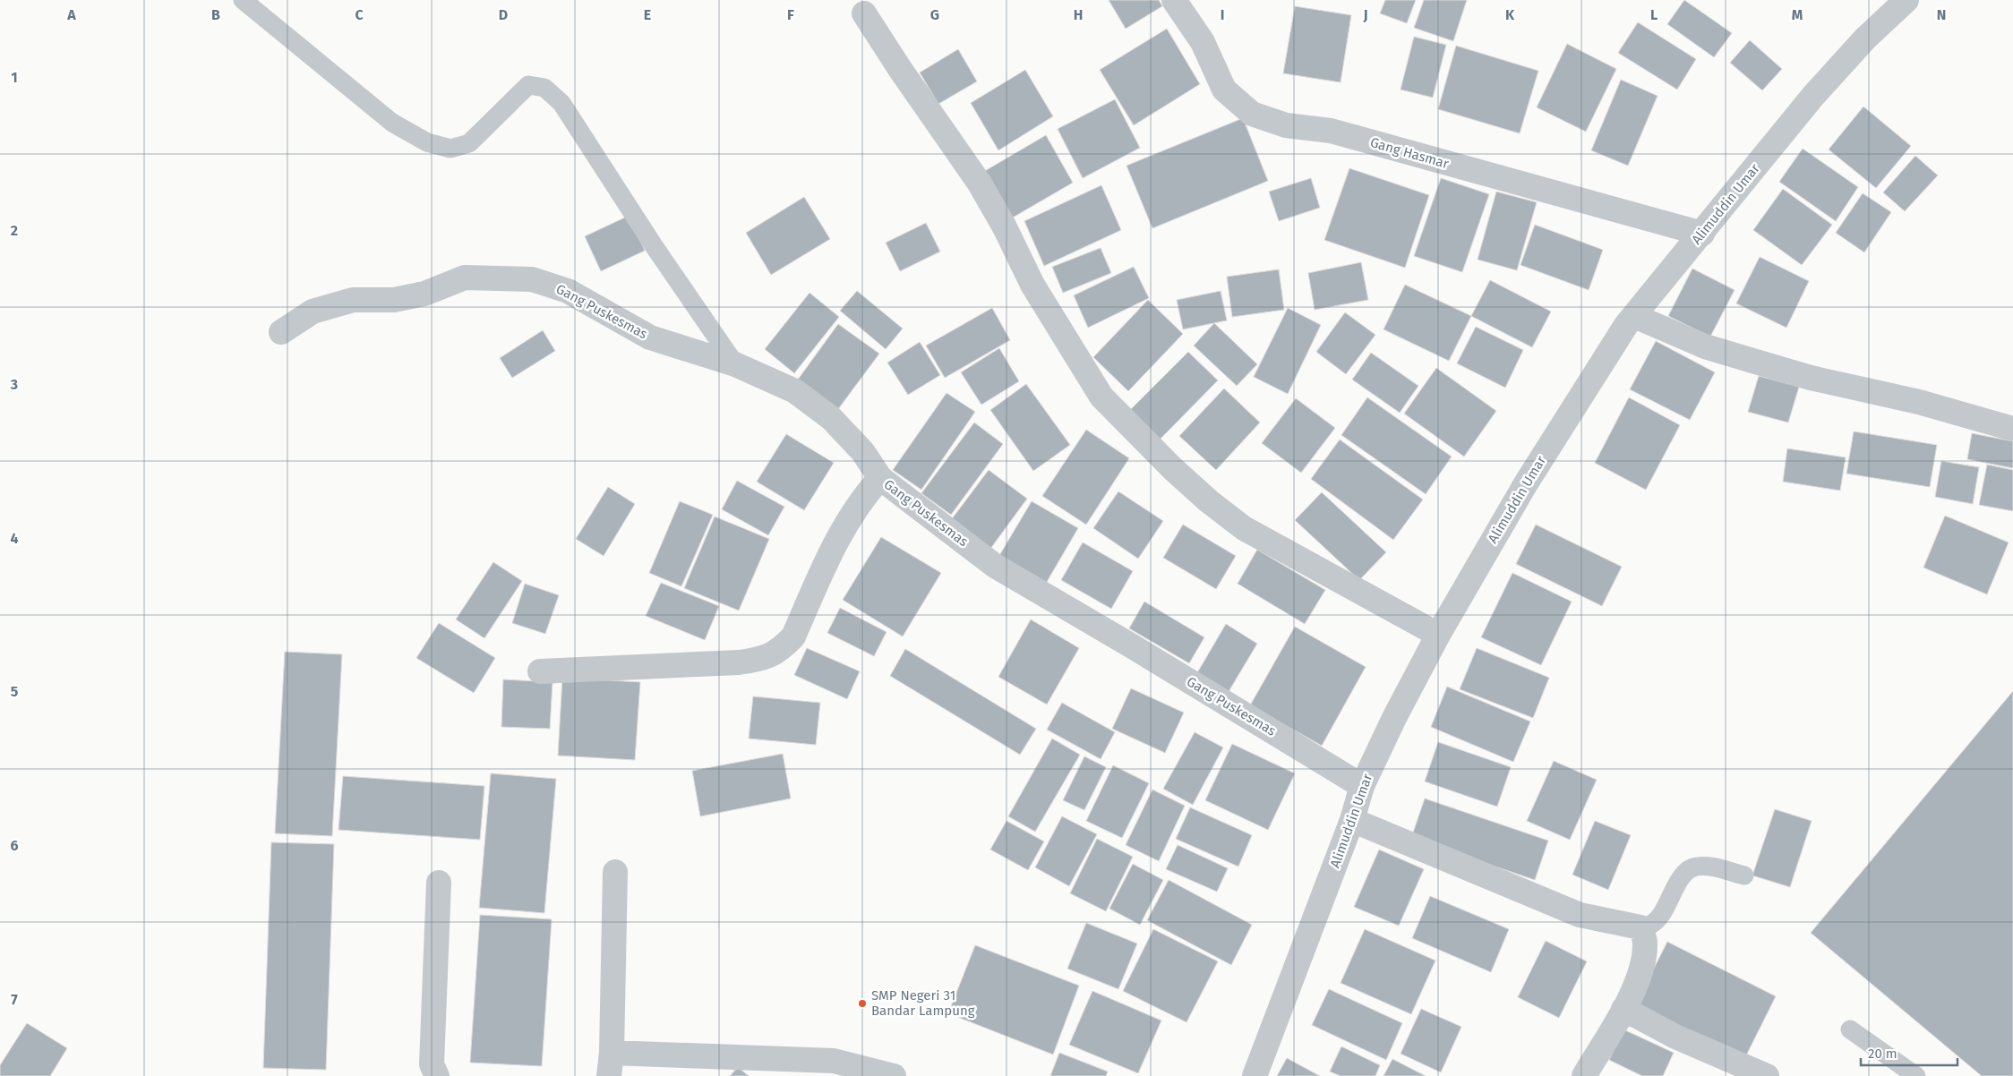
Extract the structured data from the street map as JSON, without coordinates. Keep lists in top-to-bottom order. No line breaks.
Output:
{"streets":{"street":["Gang Hasmar","Alimuddin Umar","Gang Puskesmas"]},"crossings":[["Gang Hasmar","Alimuddin Umar"],["Alimuddin Umar","Gang Puskesmas"]],"places":["SMP Negeri 31 Bandar Lampung"],"scale_bar":"20 m","grid":{"columns":["A","B","C","D","E","F","G","H","I","J","K","L","M","N"],"rows":["1","2","3","4","5","6","7"]}}
